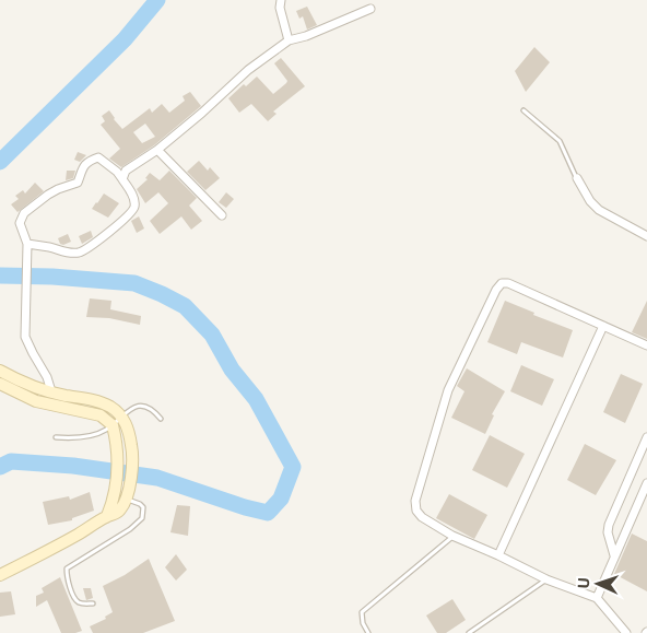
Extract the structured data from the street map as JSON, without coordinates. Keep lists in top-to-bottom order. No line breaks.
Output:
{"north":"left"}
